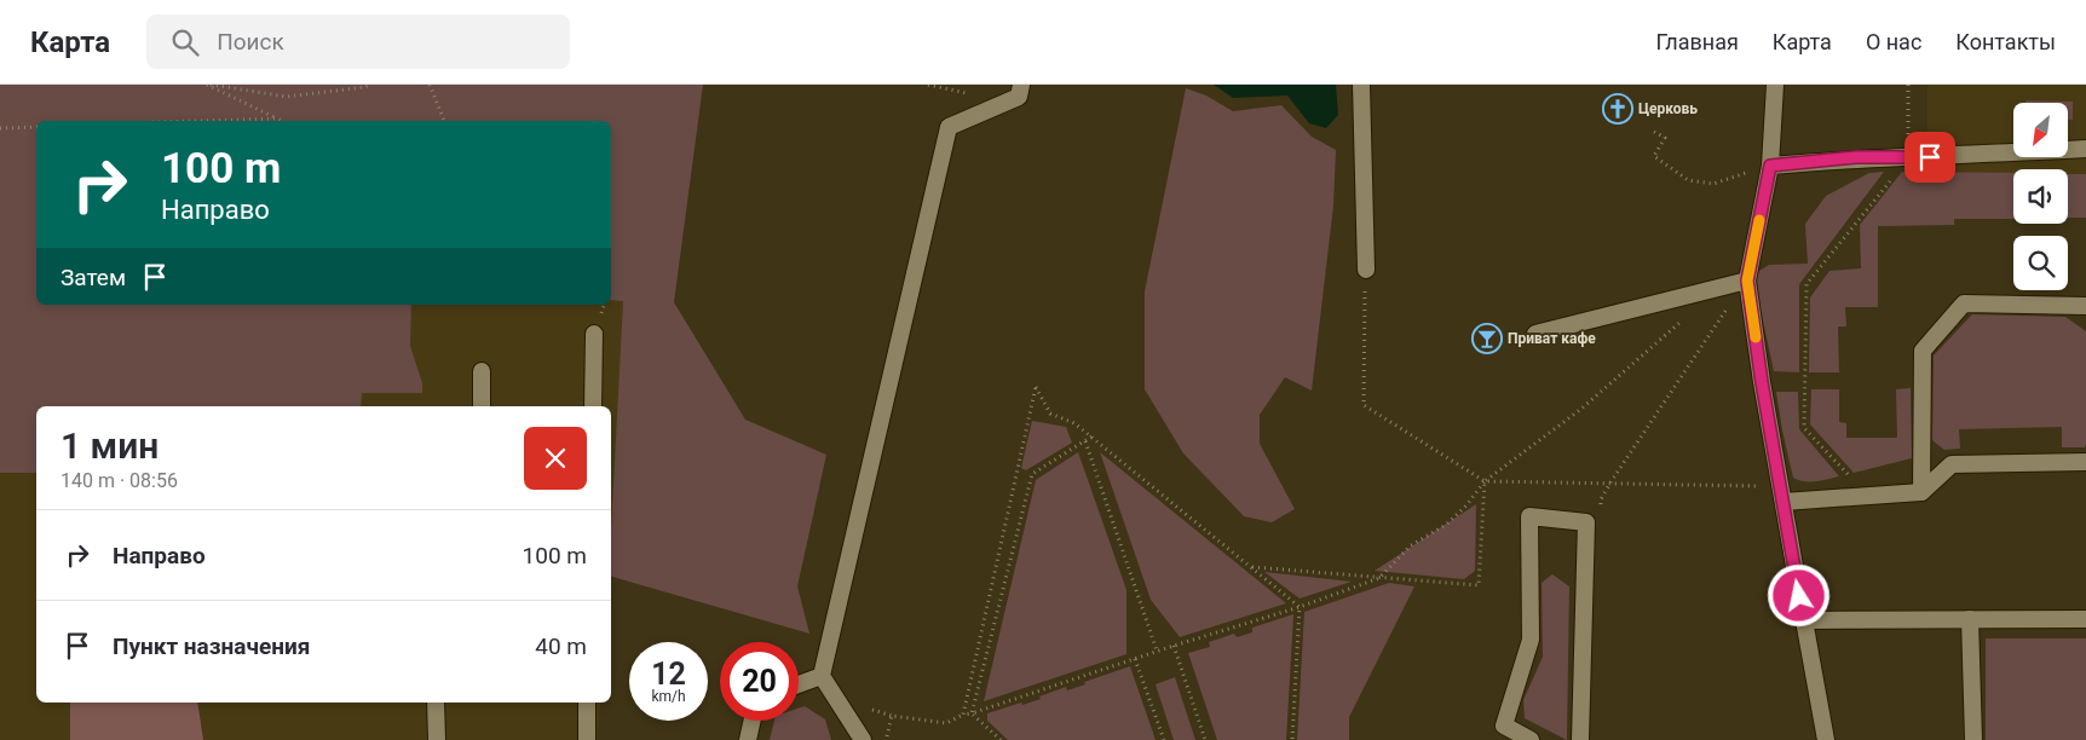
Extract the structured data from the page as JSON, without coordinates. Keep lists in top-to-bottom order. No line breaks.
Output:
{"places":{"church":["Церковь"],"bar":["Приват кафе"]},"north":"bottom left","page":{"header":"Карта","search":"Поиск","nav":["Главная","Карта","О нас","Контакты"],"turn":["100 m","Направо"],"then":"Затем","heading":["1 мин","140 m · 08:56"],"list":[{"name":"Направо","value":"100 m"},{"name":"Пункт назначения","value":"40 m"}],"speed":"12 km/h","limit":"20"}}
